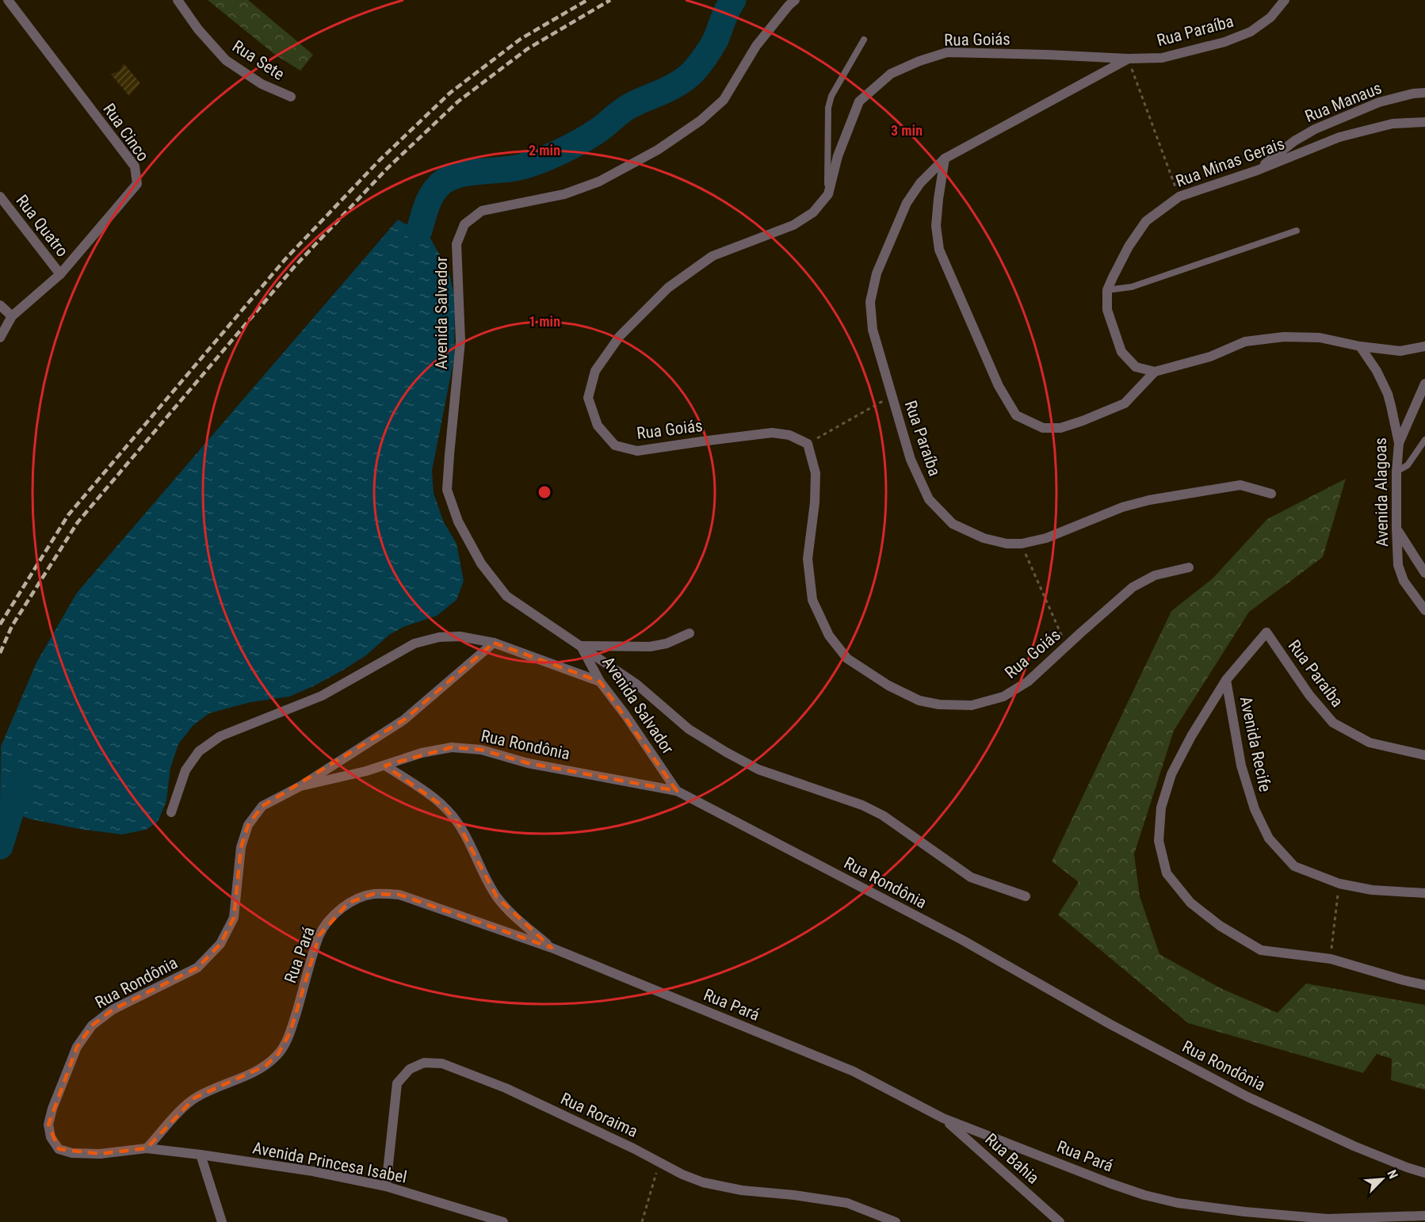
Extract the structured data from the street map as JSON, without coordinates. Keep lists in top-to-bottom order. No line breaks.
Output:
{"streets":{"street":["Rua Paraíba","Rua Goiás","Rua Sete","Rua Manaus","Rua Cinco","Rua Minas Gerais","Rua Quatro","Avenida Salvador","Avenida Alagoas","Avenida Recife","Rua Rondônia","Rua Pará","Rua Roraima","Rua Bahia","Avenida Princesa Isabel"]},"crossings":[["Rua Paraíba","Rua Goiás"],["Rua Paraíba","Avenida Recife"],["Rua Manaus","Rua Minas Gerais"],["Rua Cinco","Rua Quatro"],["Avenida Salvador","Rua Rondônia"],["Rua Rondônia","Rua Pará"],["Rua Rondônia","Avenida Princesa Isabel"],["Rua Pará","Rua Bahia"],["Rua Pará","Avenida Princesa Isabel"],["Rua Roraima","Avenida Princesa Isabel"]],"north":"top right","rings":["3 min","2 min","1 min"]}
